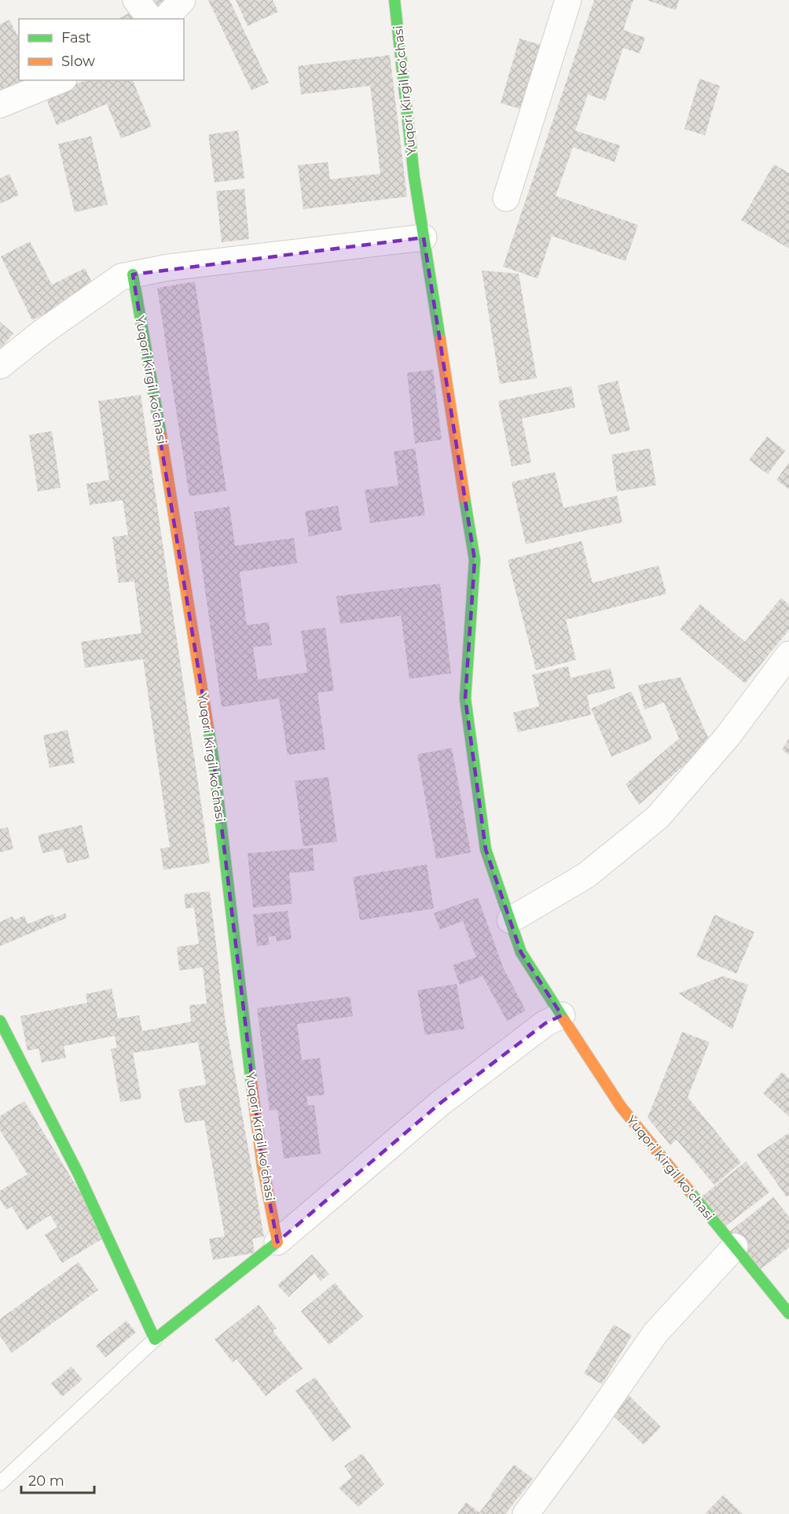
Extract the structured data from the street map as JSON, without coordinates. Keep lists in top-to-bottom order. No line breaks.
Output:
{"streets":{"street":["Yuqori Kirgil koʻchasi"]},"legend":["Fast","Slow"],"scale_bar":"20 m"}
